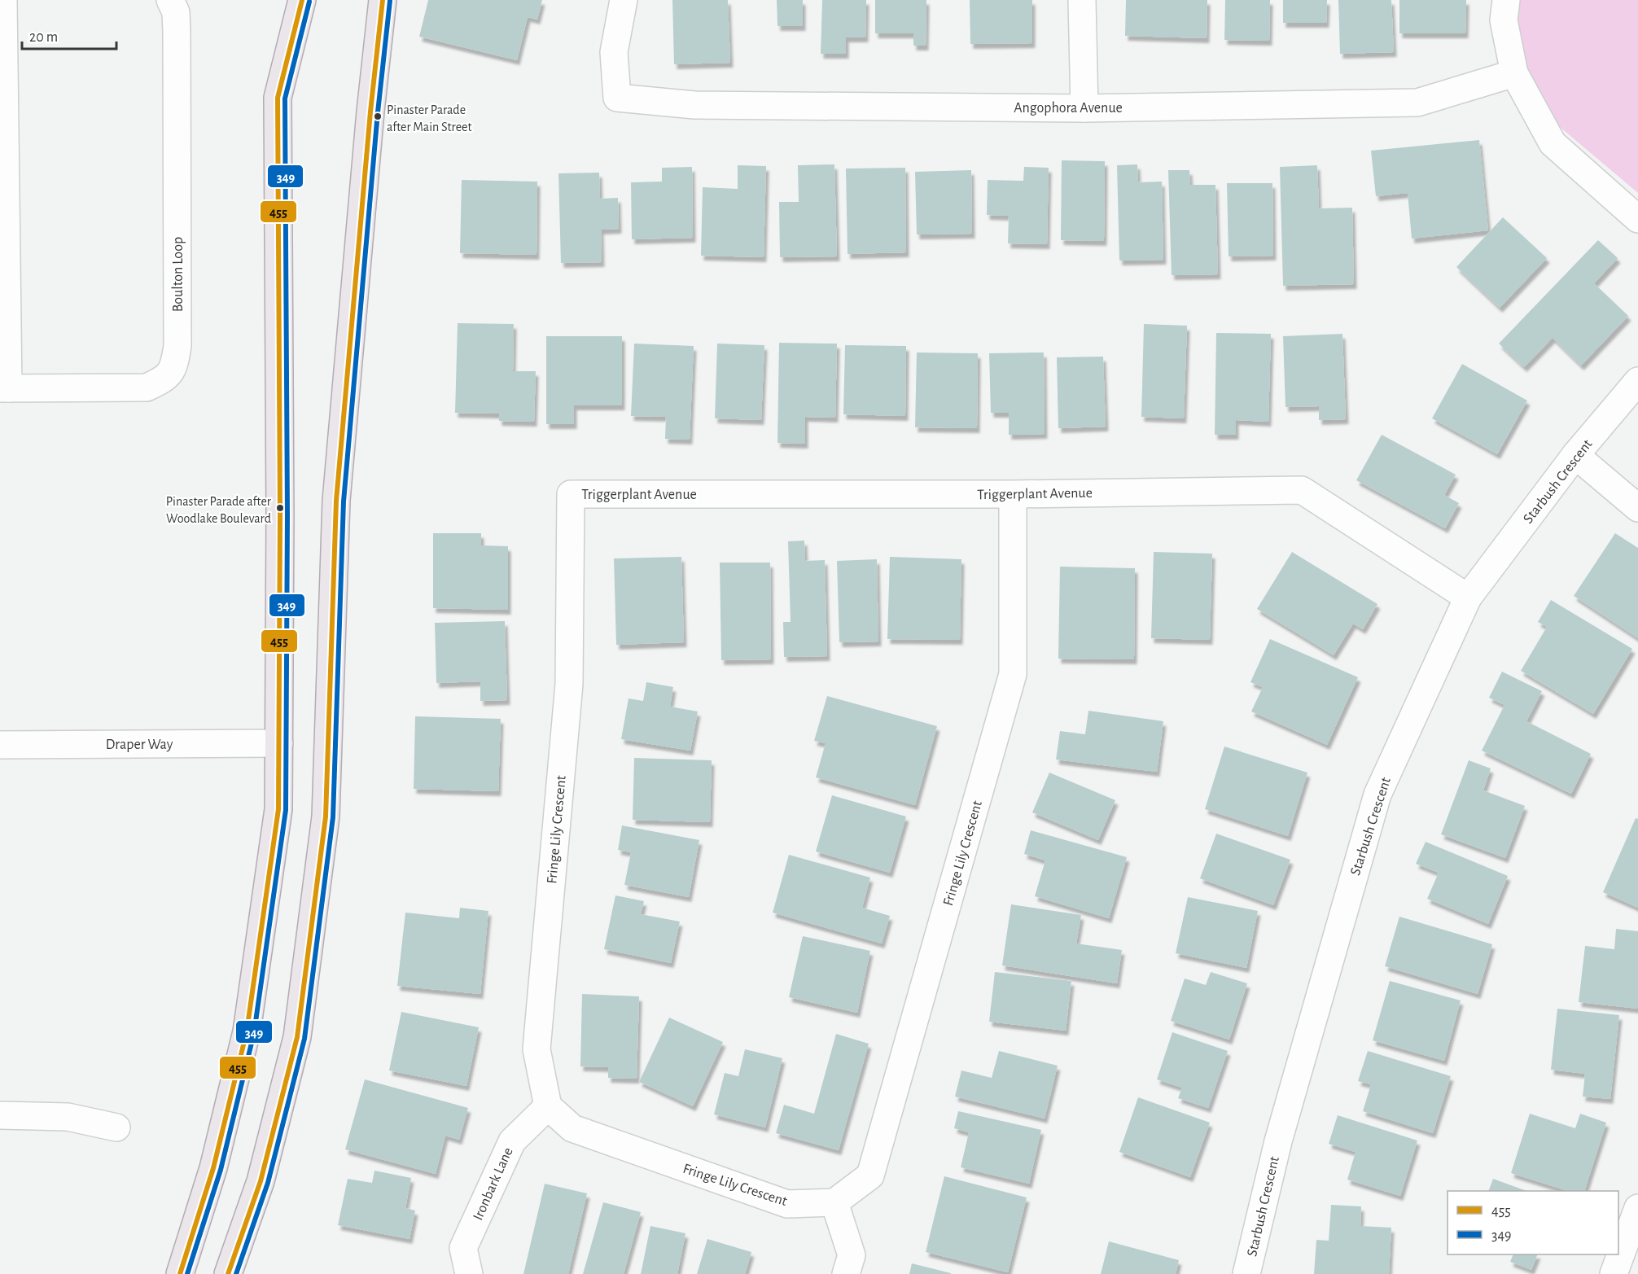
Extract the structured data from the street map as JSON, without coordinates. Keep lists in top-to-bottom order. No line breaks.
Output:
{"streets":{"street":["Angophora Avenue","Boulton Loop","Starbush Crescent","Triggerplant Avenue","Draper Way","Fringe Lily Crescent","Ironbark Lane"]},"crossings":[["Starbush Crescent","Triggerplant Avenue"],["Triggerplant Avenue","Fringe Lily Crescent"],["Fringe Lily Crescent","Ironbark Lane"]],"places":["Pinaster Parade after Main Street","Pinaster Parade after Woodlake Boulevard"],"lines":["transit line 455","transit line 349"],"legend":["455","349"],"scale_bar":"20 m"}
